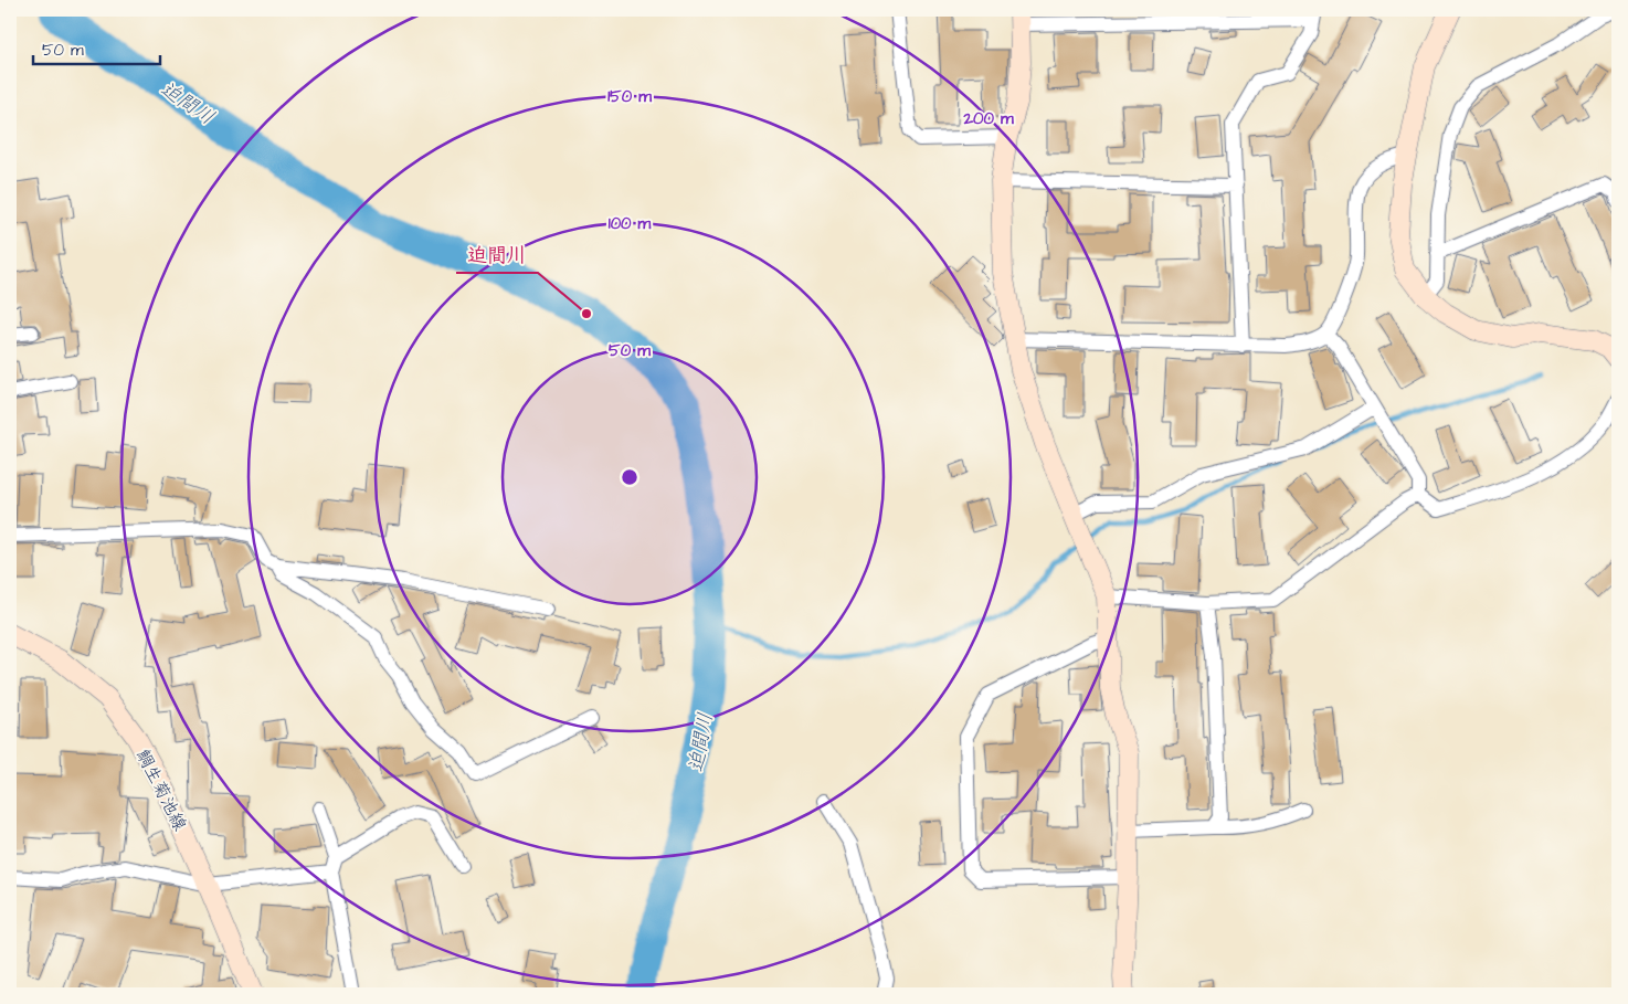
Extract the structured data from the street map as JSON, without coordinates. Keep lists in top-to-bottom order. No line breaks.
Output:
{"streets":{"street":["鯛生菊池線"]},"water":["迫間川"],"places":["迫間川"],"scale_bar":"50 m","rings":["150 m","200 m","100 m","50 m"]}
